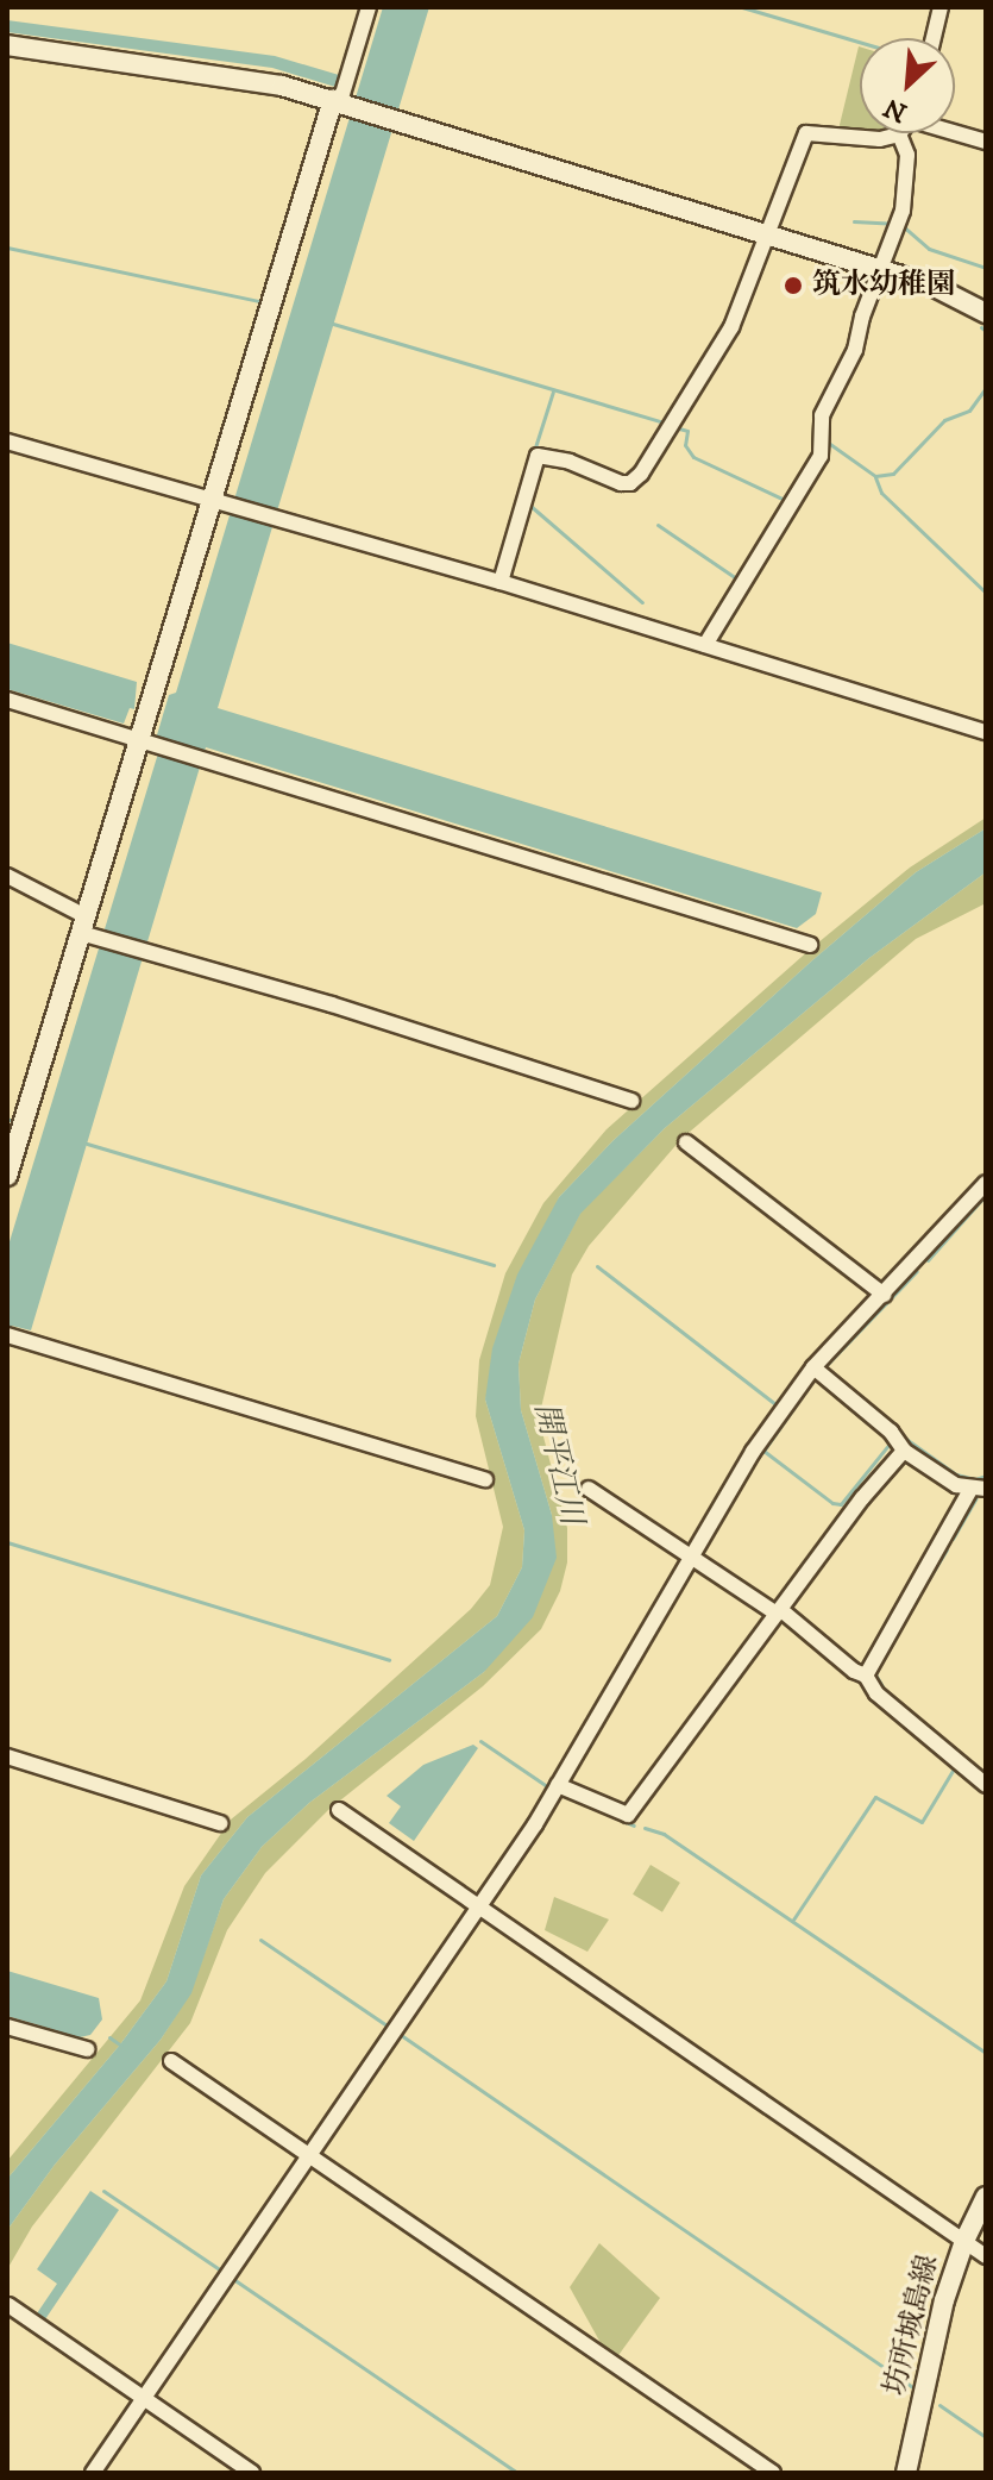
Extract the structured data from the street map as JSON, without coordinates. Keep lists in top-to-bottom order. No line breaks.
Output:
{"streets":{"street":["坊所城島線"]},"water":["開平江川"],"places":["筑水幼稚園"],"north":"bottom left"}
